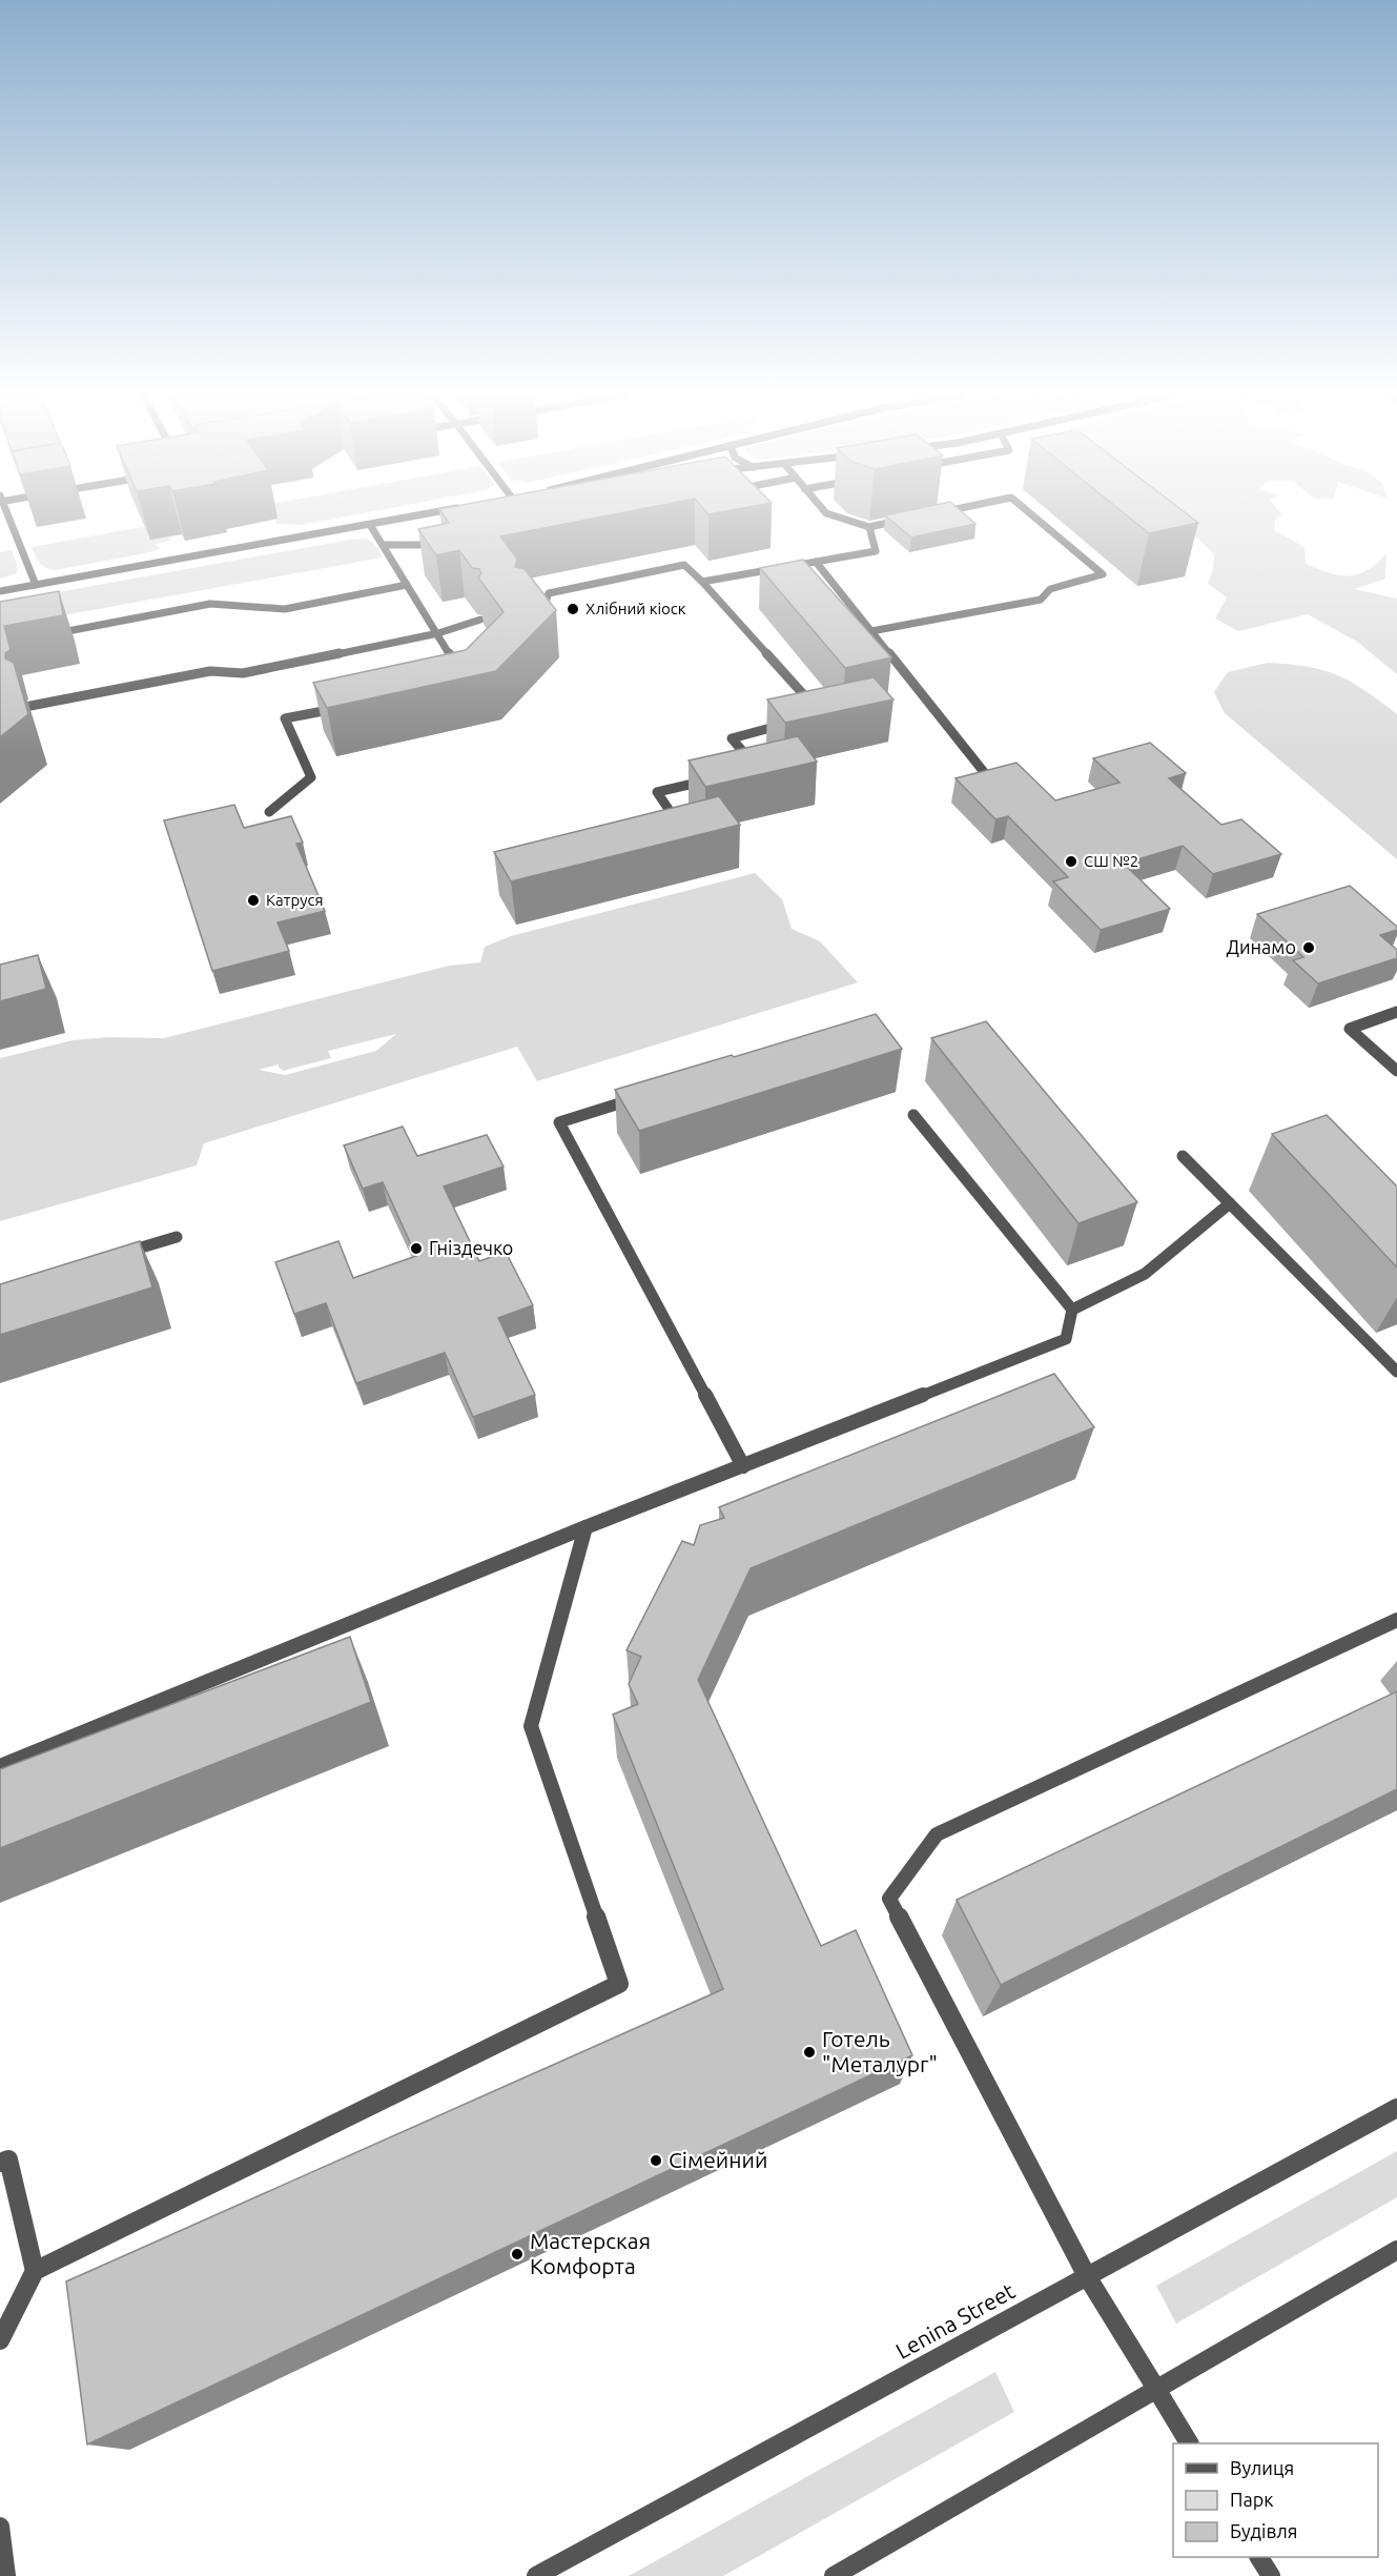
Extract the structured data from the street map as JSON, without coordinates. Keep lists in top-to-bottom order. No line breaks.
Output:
{"streets":{"street":["Lenina Street"]},"places":["Хлібний кіоск","СШ №2","Катруся","Динамо","Гніздечко","Готель \"Металург\"","Сімейний","Мастерская Комфорта"],"legend":["Вулиця","Парк","Будівля"]}
